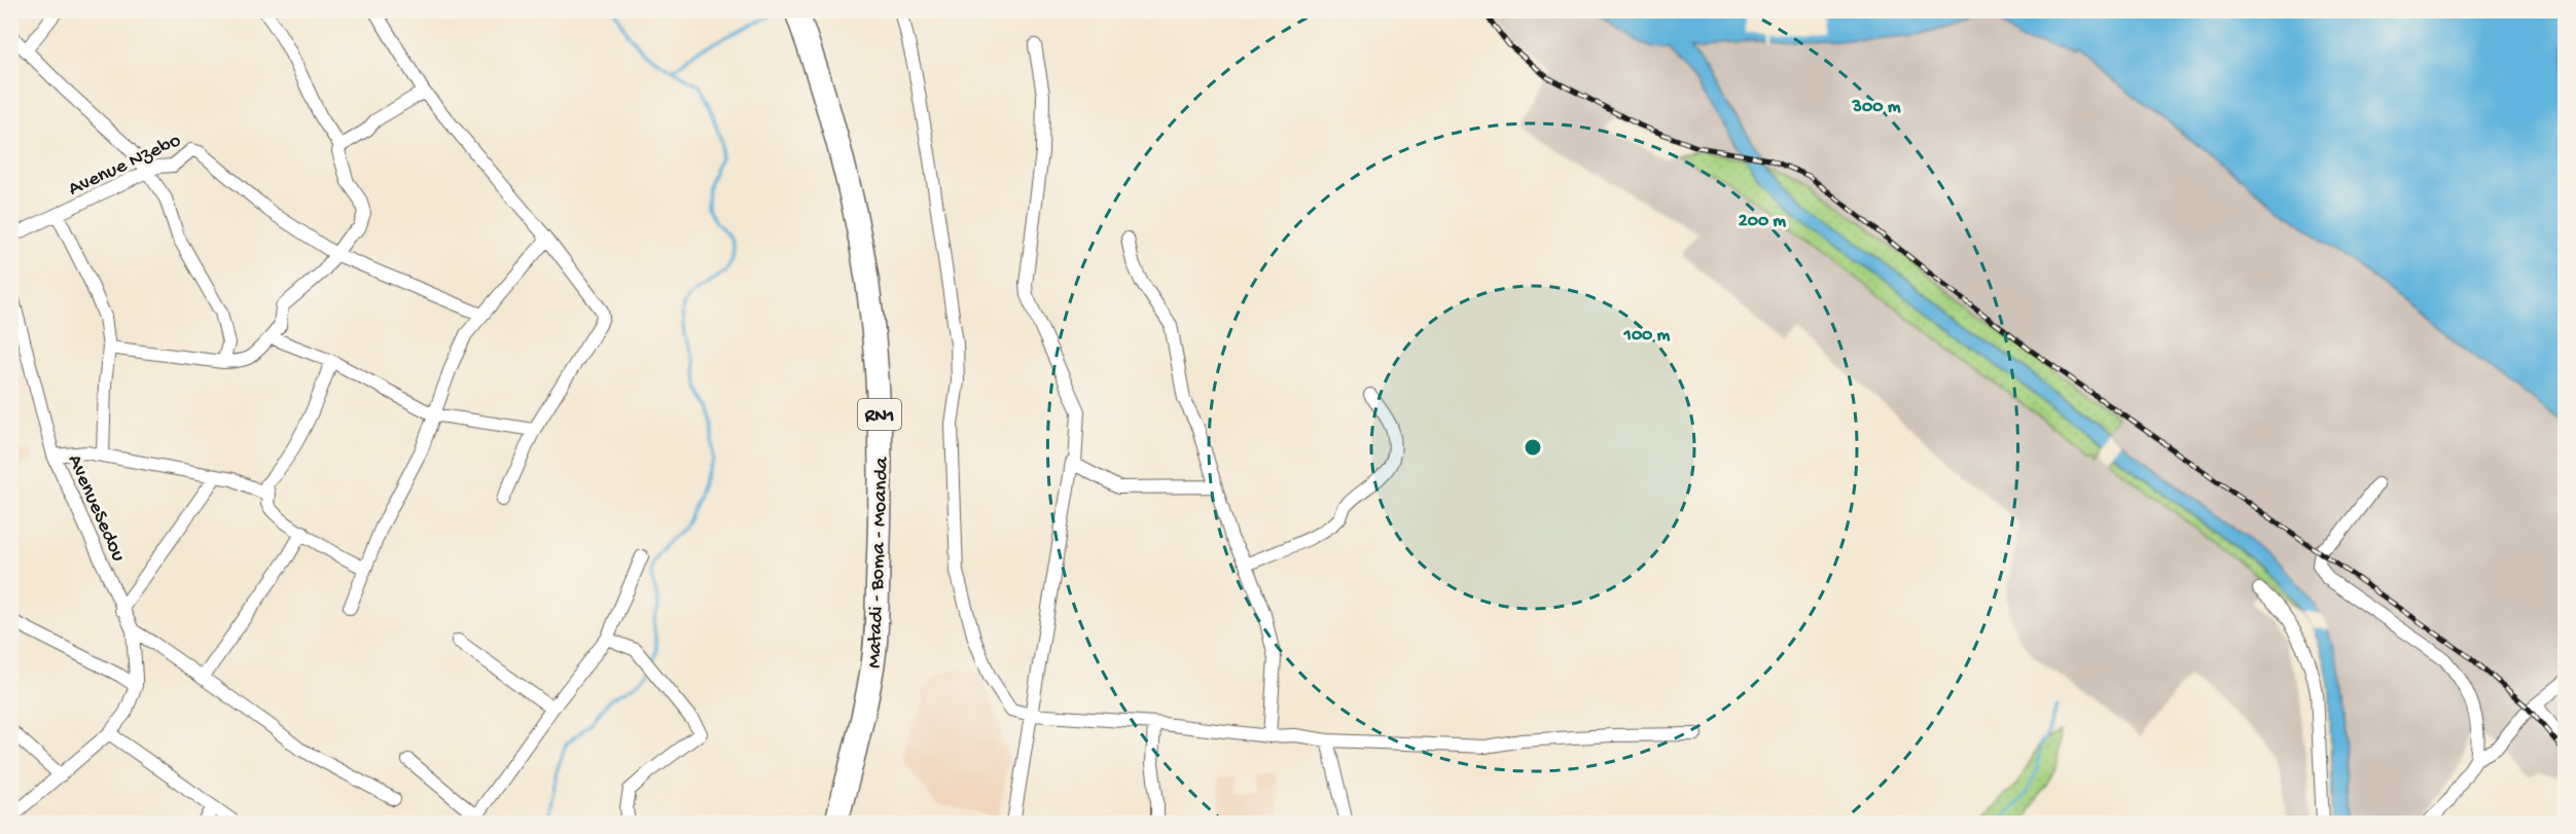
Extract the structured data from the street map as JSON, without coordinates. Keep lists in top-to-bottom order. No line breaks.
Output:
{"streets":{"highway":["RN1","Matadi - Boma - Moanda"],"street":["Avenue Nzebo","AvenueSedou"]},"rings":["300 m","200 m","100 m"]}
